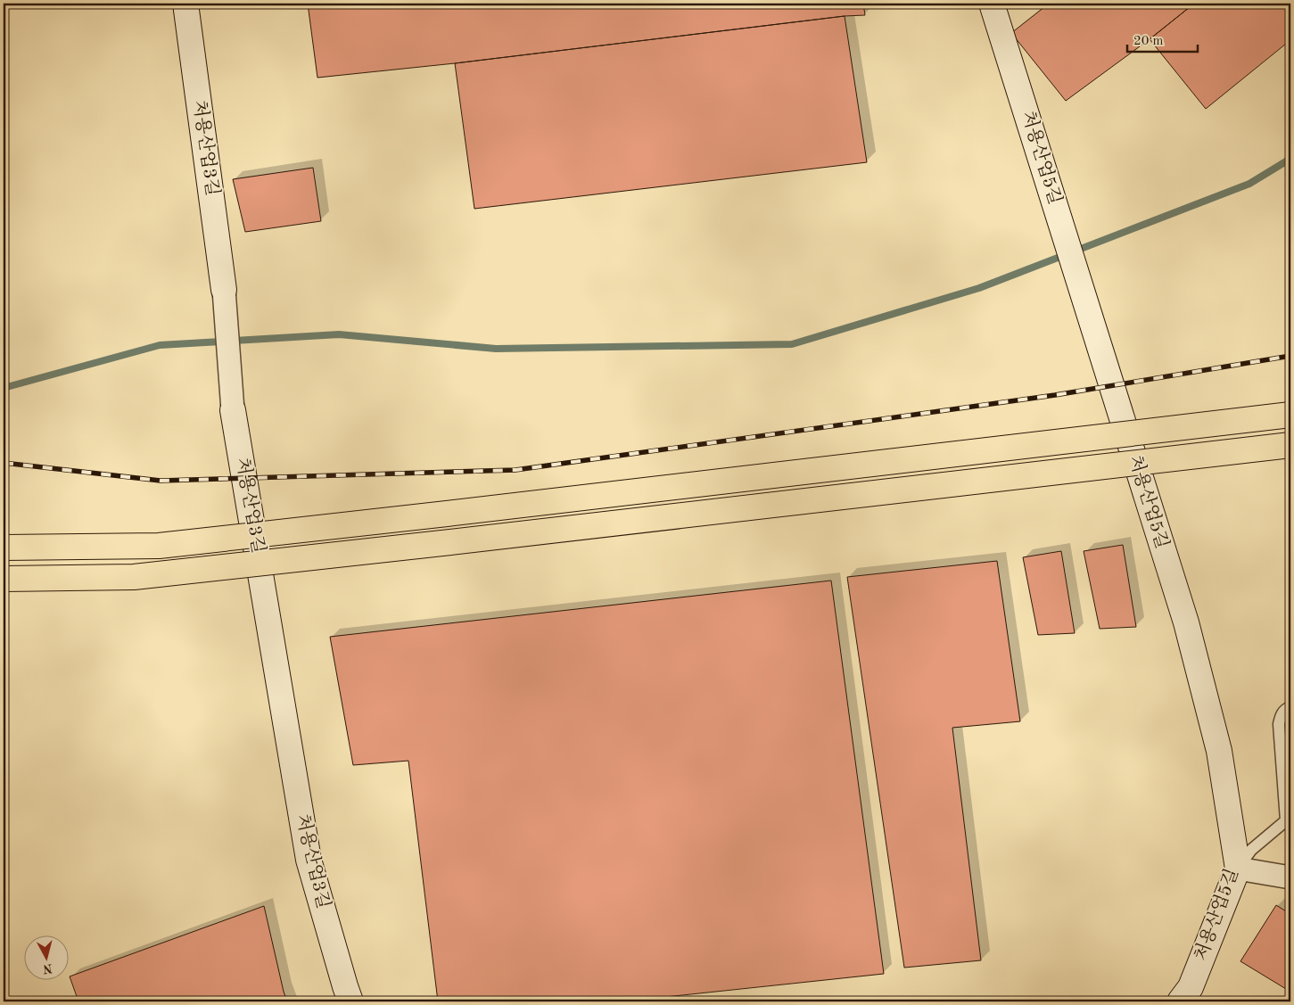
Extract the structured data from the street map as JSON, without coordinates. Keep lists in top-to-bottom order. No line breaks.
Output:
{"streets":{"street":["처용산업3길","처용산업5길"]},"scale_bar":"20 m","north":"bottom"}
